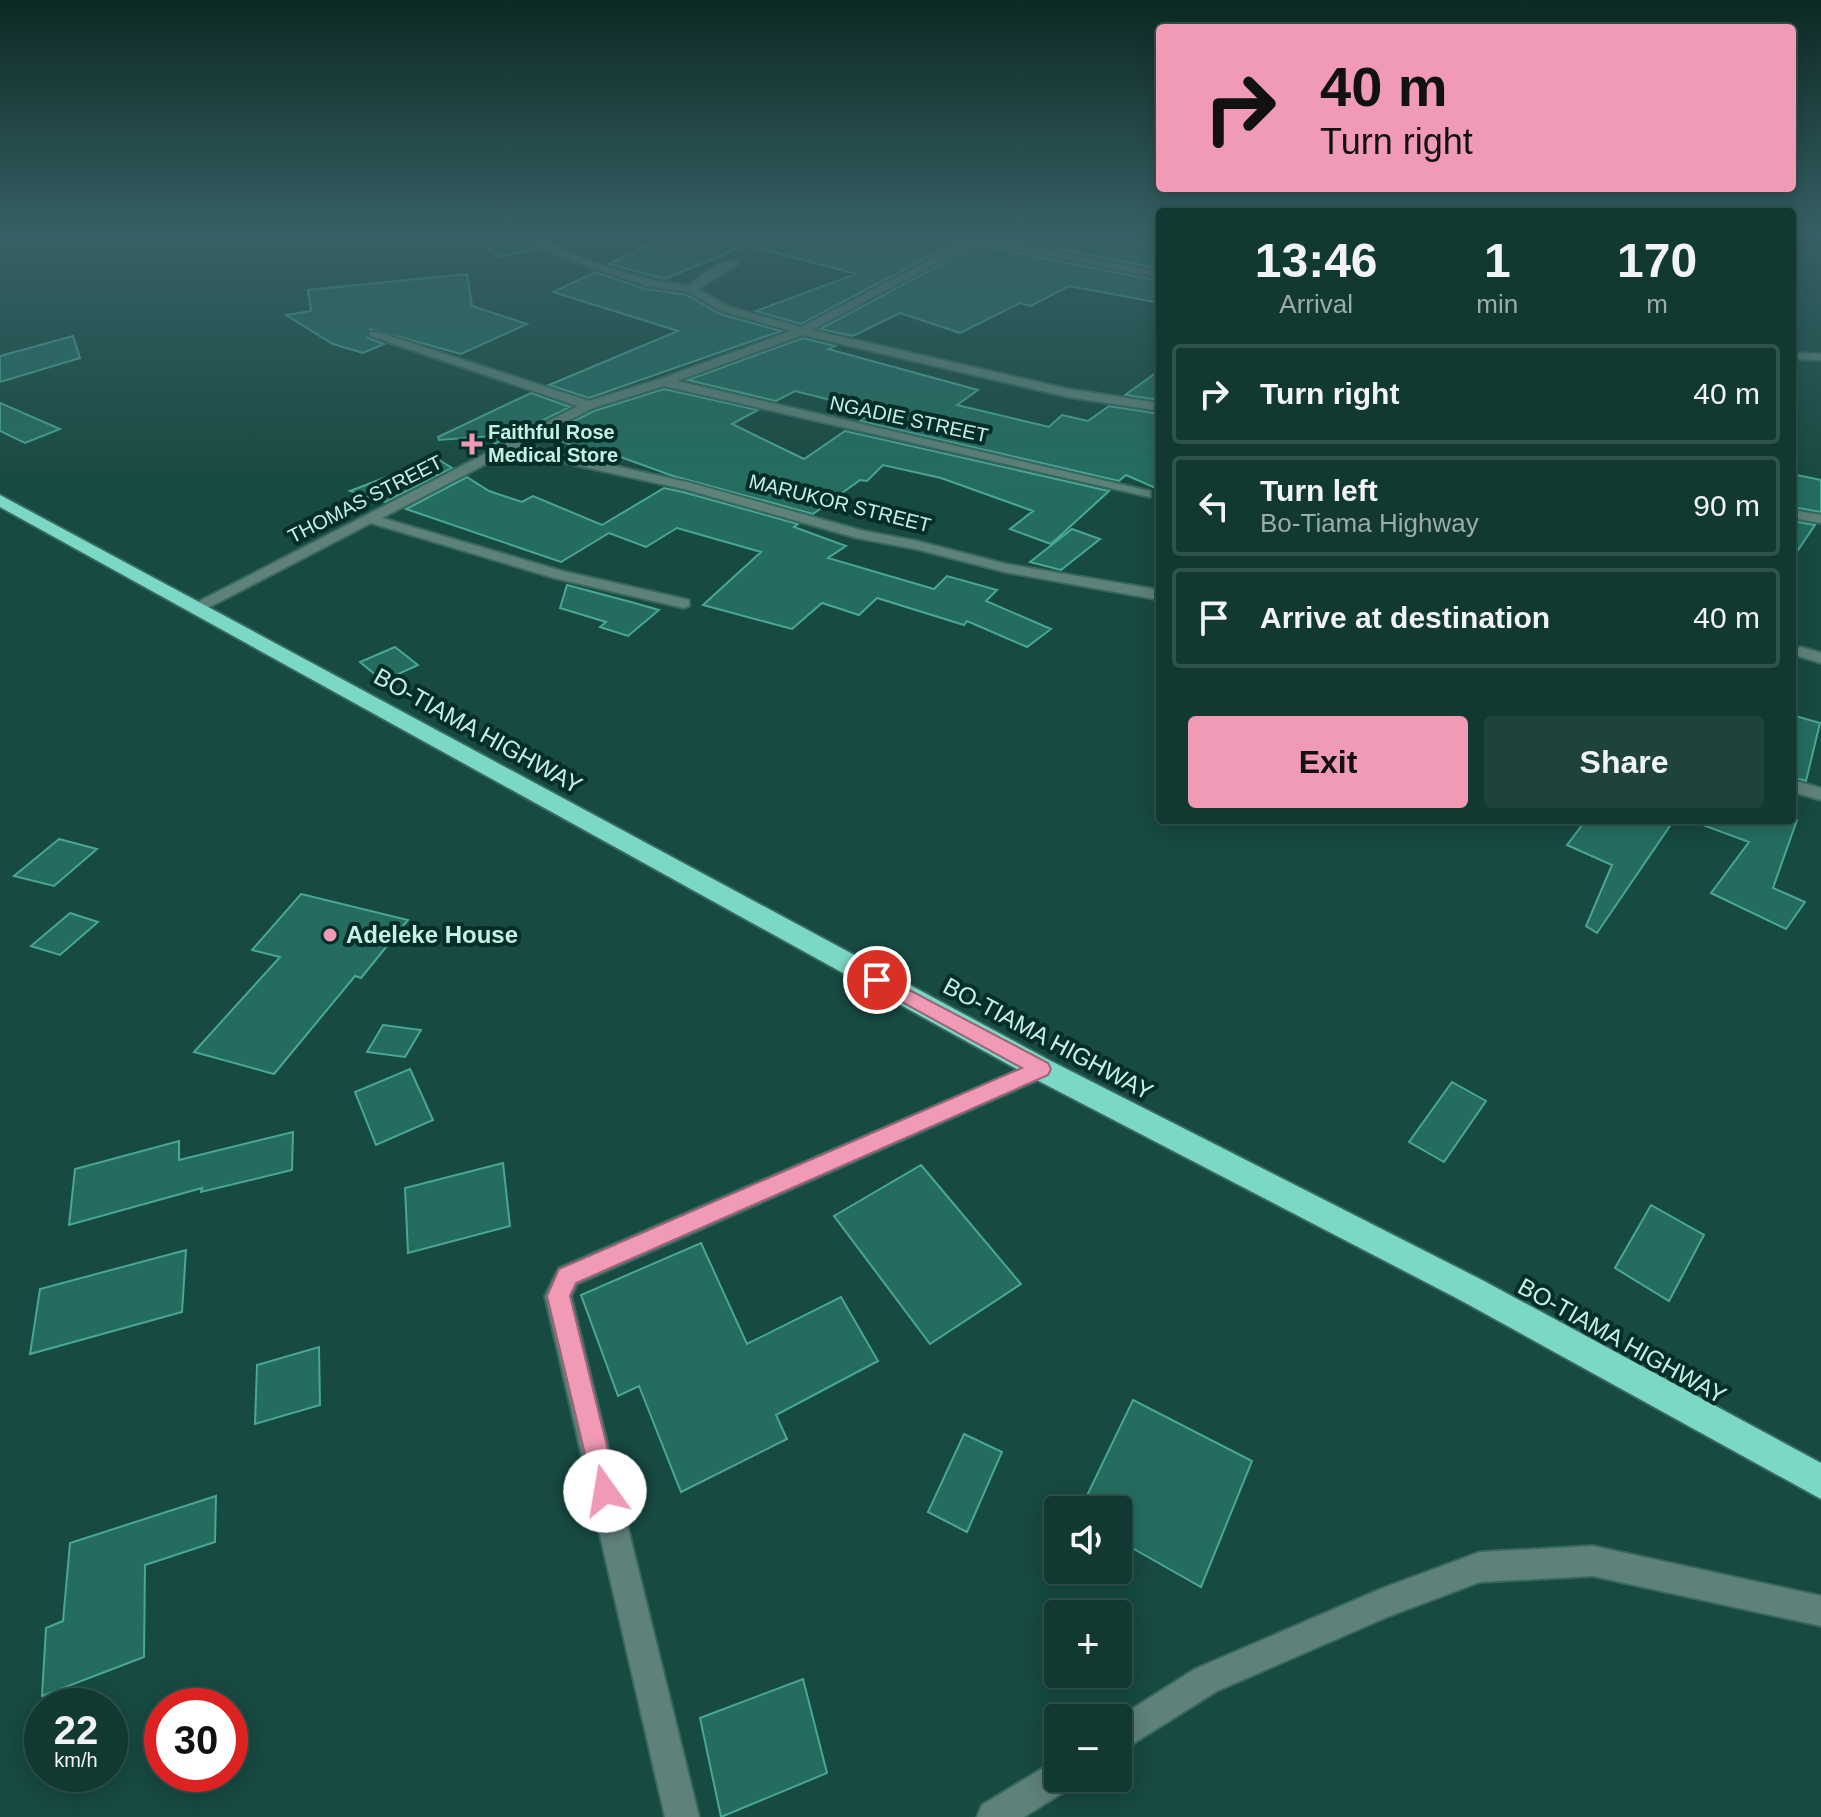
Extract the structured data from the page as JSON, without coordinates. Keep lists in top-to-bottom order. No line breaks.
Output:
{"streets":{"highway":["BO-TIAMA HIGHWAY"],"street":["NGADIE STREET","THOMAS STREET","MARUKOR STREET"]},"crossings":[["NGADIE STREET","THOMAS STREET"],["THOMAS STREET","MARUKOR STREET"],["THOMAS STREET","BO-TIAMA HIGHWAY"]],"places":{"health":["Faithful Rose Medical Store"],"other":["Adeleke House"]},"page":{"turn":["40 m","Turn right"],"eta":["13:46","Arrival","1","min","170","m"],"list":[{"name":"Turn right","value":"40 m"},{"name":"Turn left","note":"Bo-Tiama Highway","value":"90 m"},{"name":"Arrive at destination","value":"40 m"}],"buttons":["Exit","Share"],"map_buttons":["+","−"],"speed":"22 km/h","limit":"30"}}
